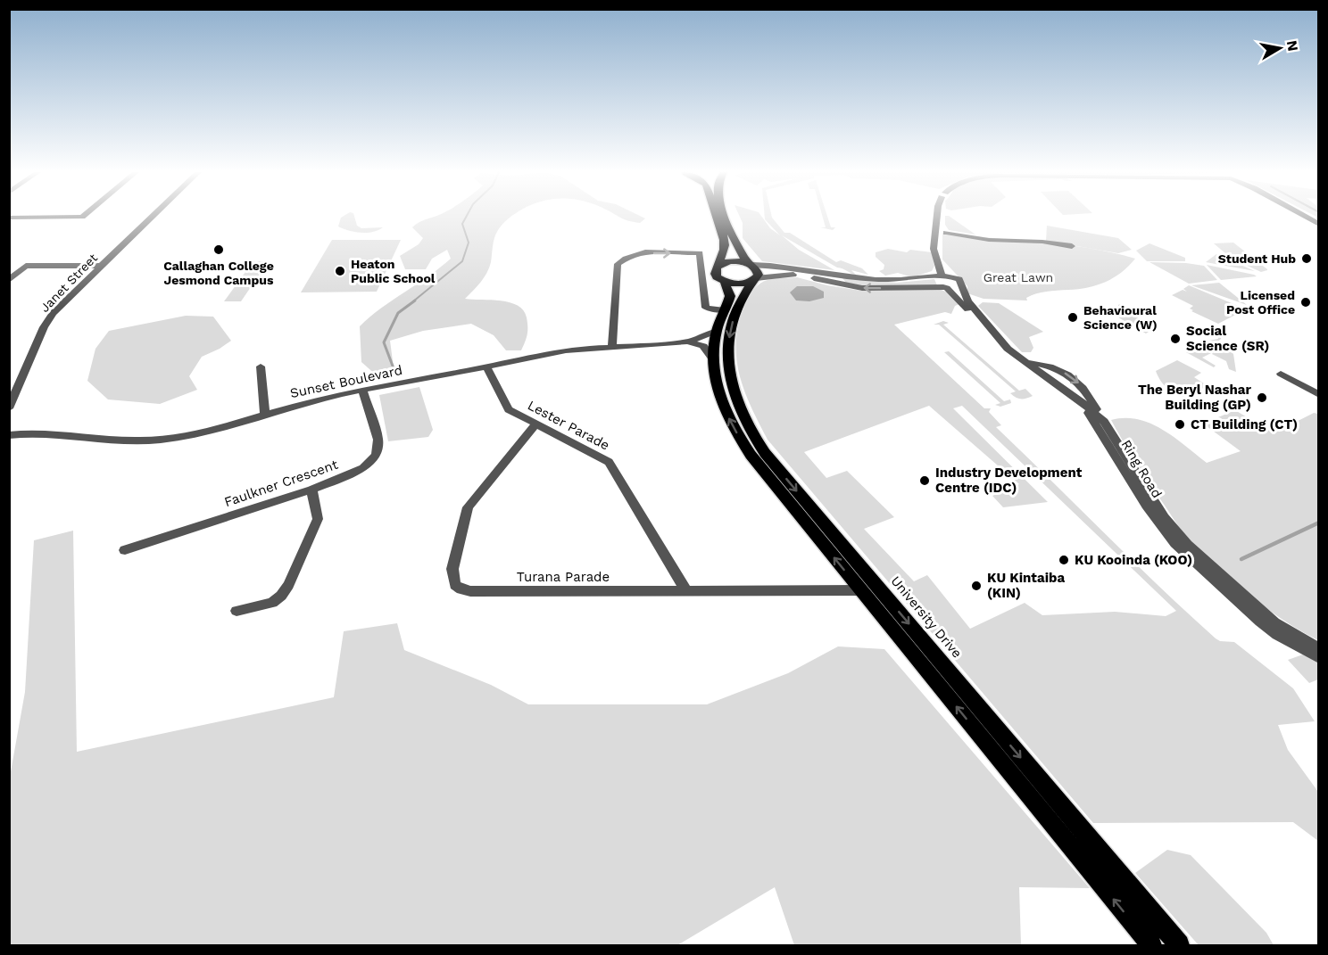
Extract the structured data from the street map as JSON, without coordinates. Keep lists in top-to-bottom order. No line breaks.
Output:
{"streets":{"main road":["University Drive"],"street":["Janet Street","Sunset Boulevard","Lester Parade","Ring Road","Faulkner Crescent","Turana Parade"]},"crossings":[["Sunset Boulevard","Lester Parade"],["Sunset Boulevard","Faulkner Crescent"],["Lester Parade","Turana Parade"]],"parks":["Great Lawn"],"places":["Callaghan College Jesmond Campus","Student Hub","Heaton Public School","Licensed Post Office","Behavioural Science (W)","Social Science (SR)","The Beryl Nashar Building (GP)","CT Building (CT)","Industry Development Centre (IDC)","KU Kooinda (KOO)","KU Kintaiba (KIN)"],"north":"right"}
